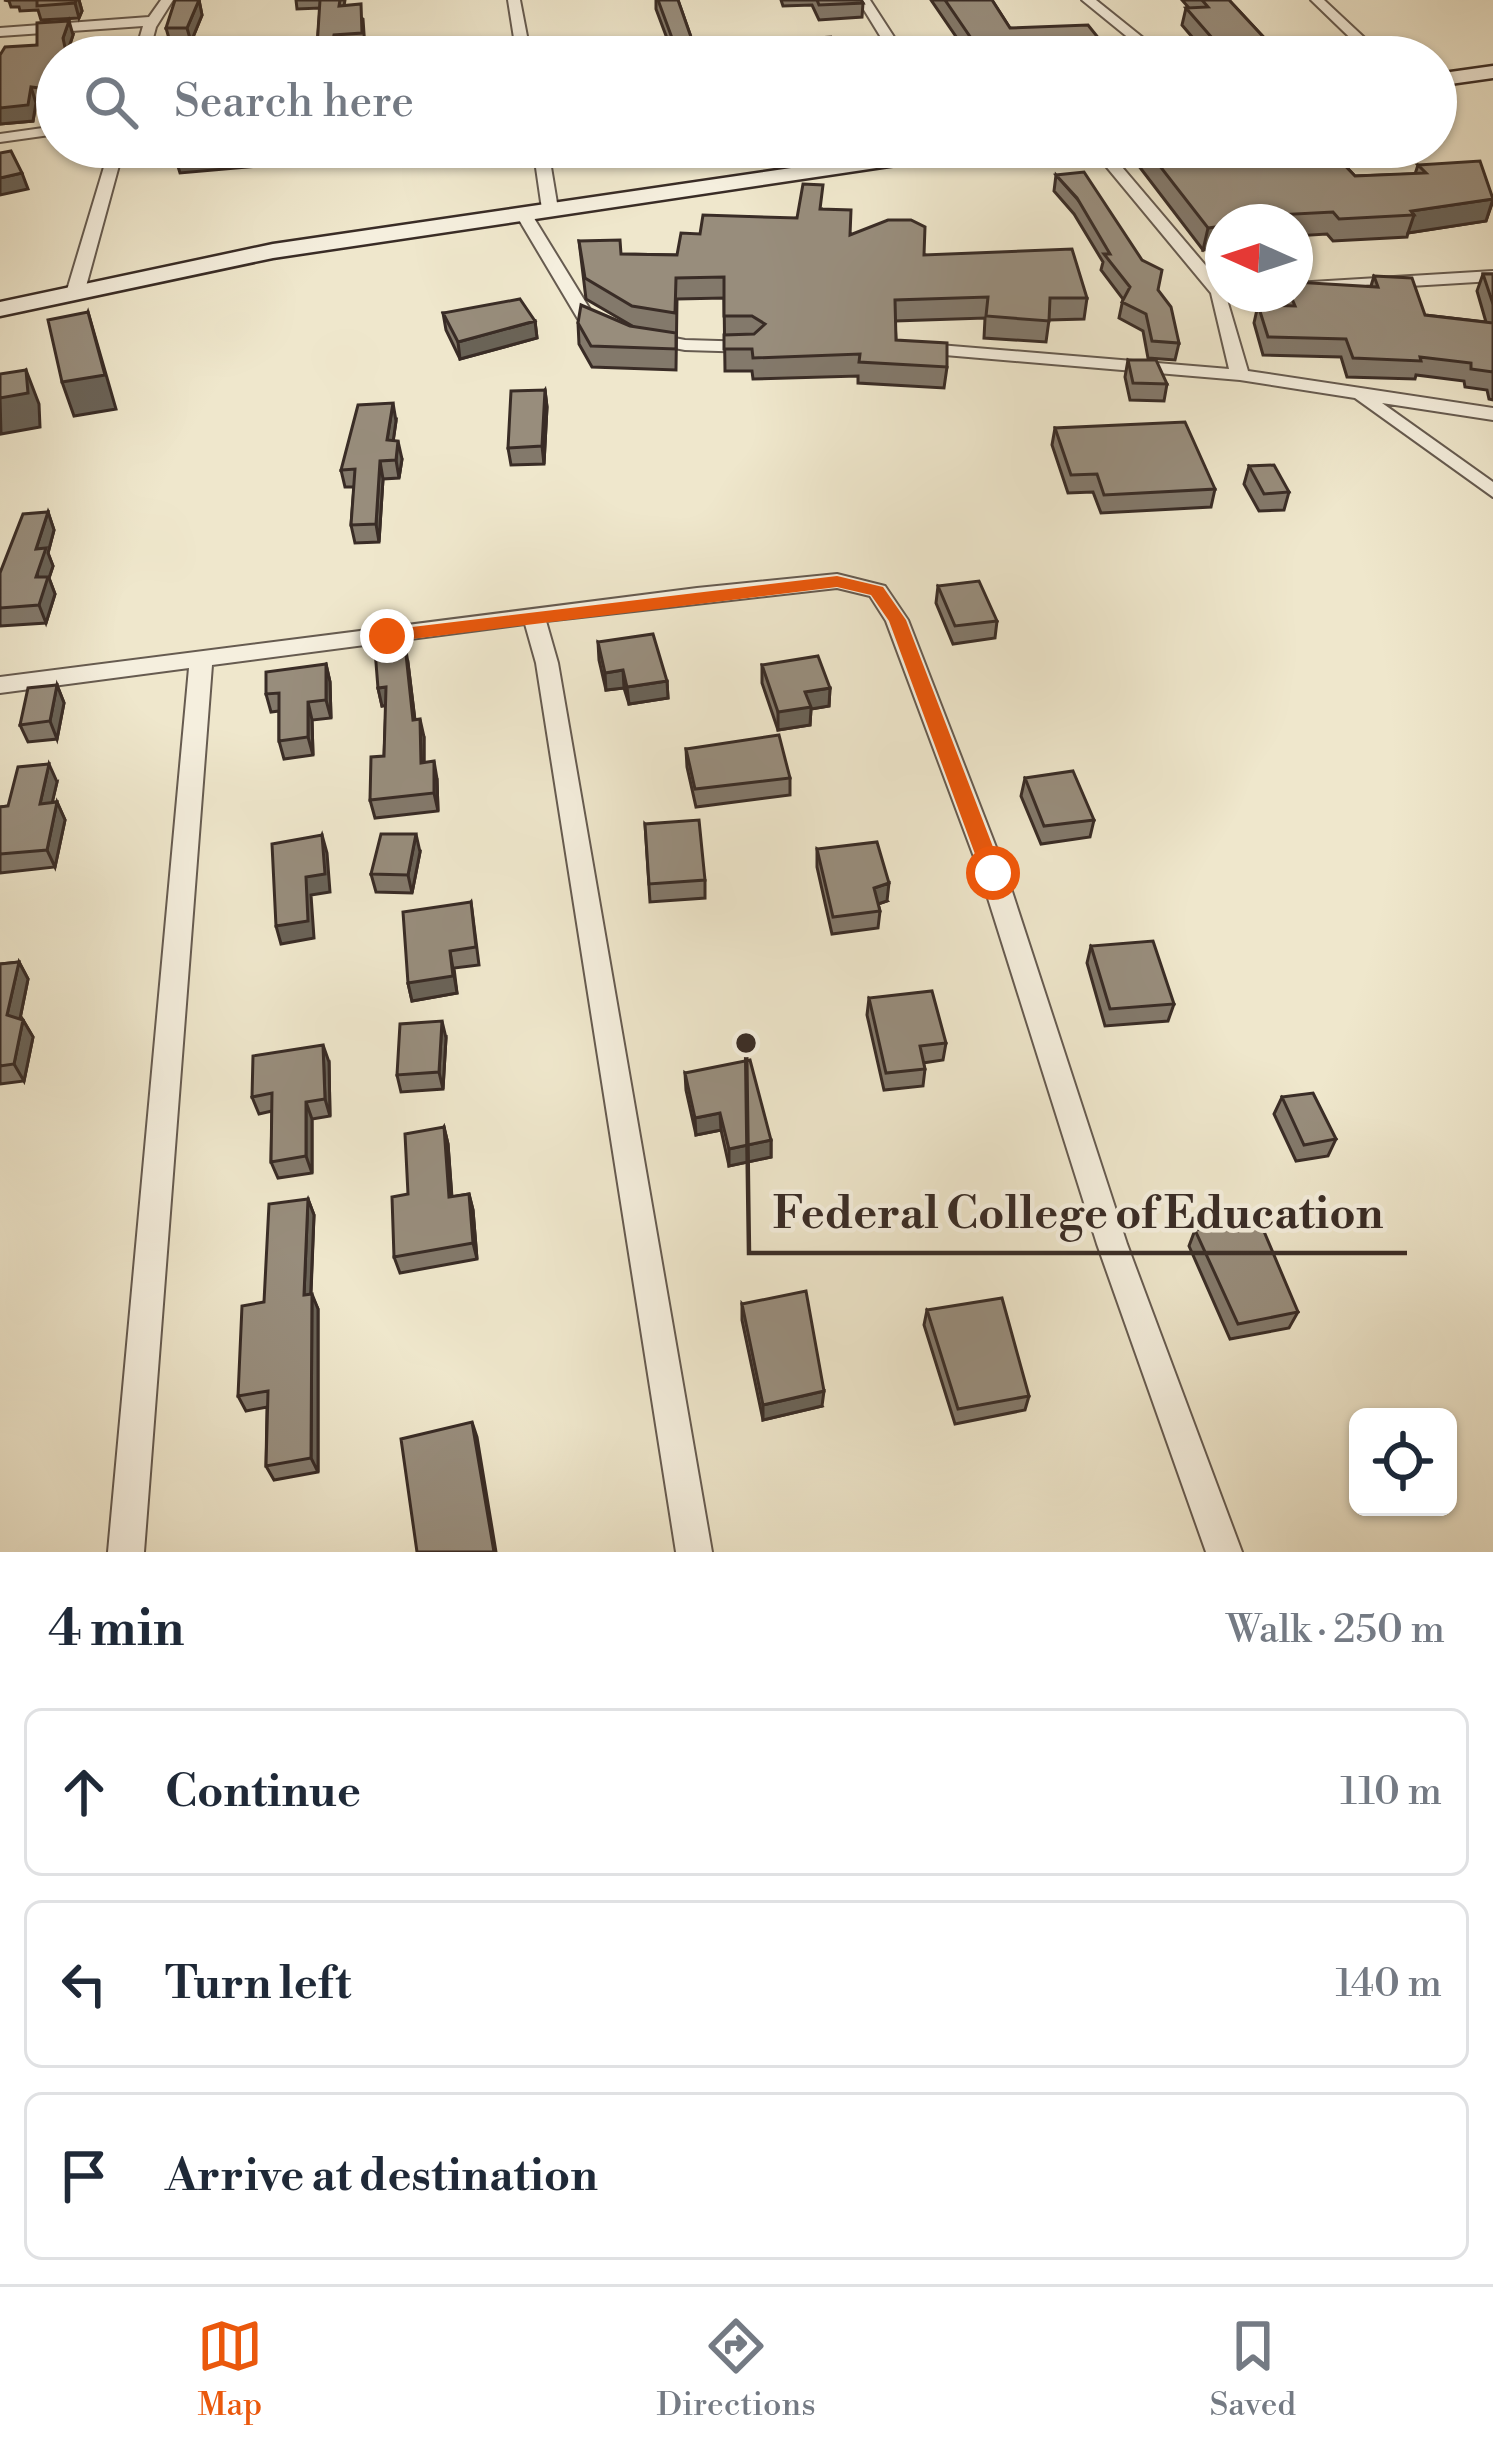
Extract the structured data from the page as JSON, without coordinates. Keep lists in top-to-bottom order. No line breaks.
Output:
{"places":["Federal College of Education"],"north":"left","page":{"search":"Search here","heading":["4 min","Walk · 250 m"],"list":[["Continue","110 m"],["Turn left","140 m"],"Arrive at destination"],"nav":["Map","Directions","Saved"]}}
